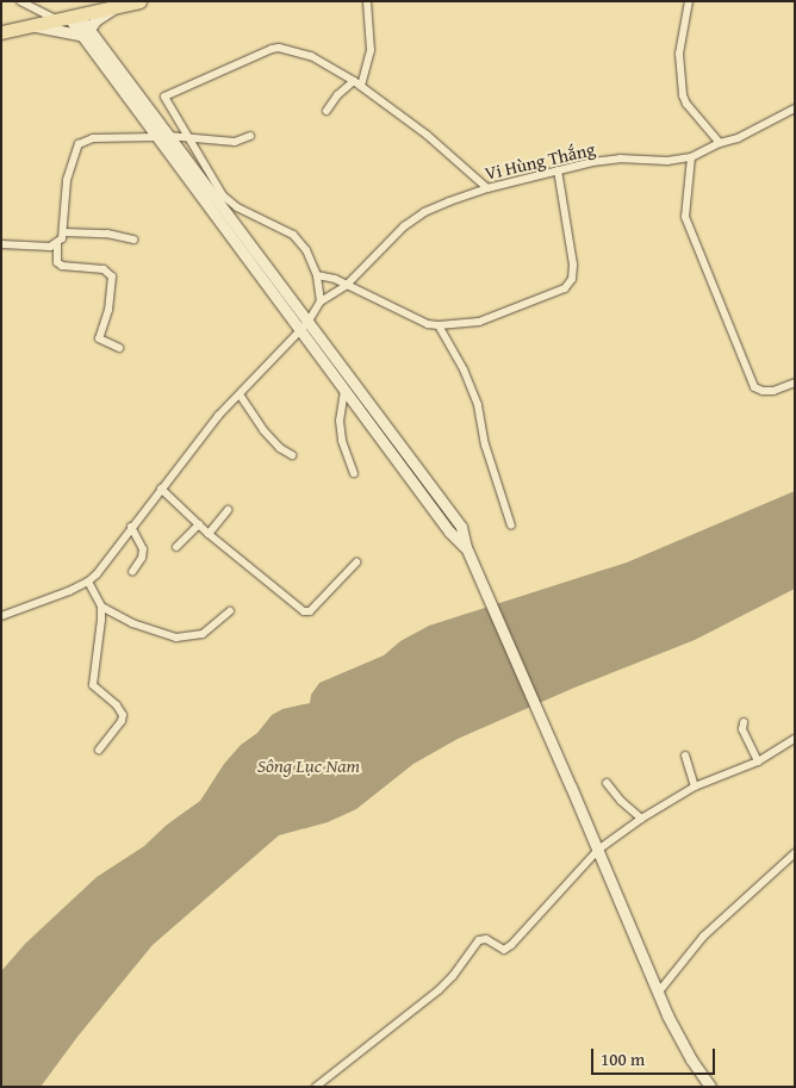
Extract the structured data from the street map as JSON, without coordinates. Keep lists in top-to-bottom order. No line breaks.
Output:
{"streets":{"street":["Vi Hùng Thắng"]},"water":["Sông Lục Nam"],"scale_bar":"100 m"}
